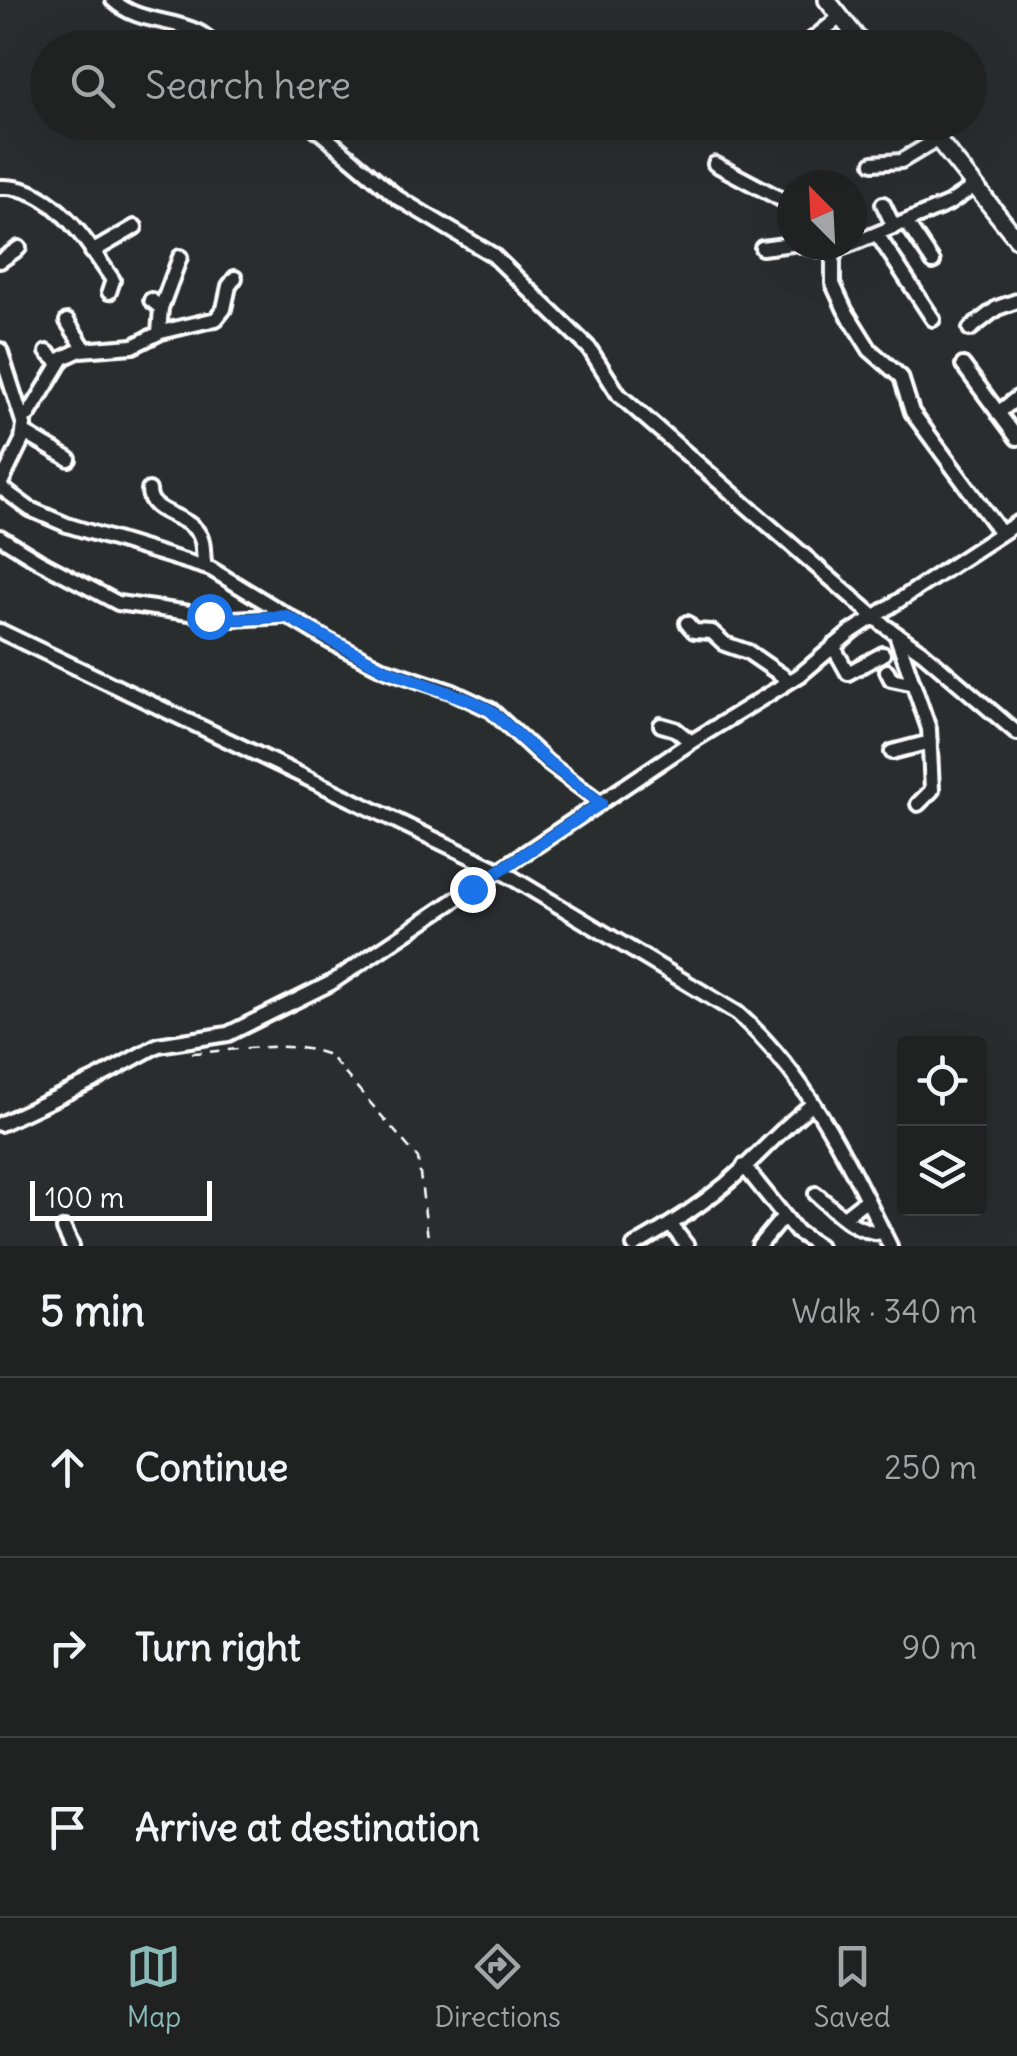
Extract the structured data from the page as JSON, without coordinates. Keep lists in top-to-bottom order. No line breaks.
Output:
{"scale_bar":"100 m","north":"top left","page":{"search":"Search here","scale":"100 m","heading":["5 min","Walk · 340 m"],"list":[["Continue","250 m"],["Turn right","90 m"],"Arrive at destination"],"nav":["Map","Directions","Saved"]}}
